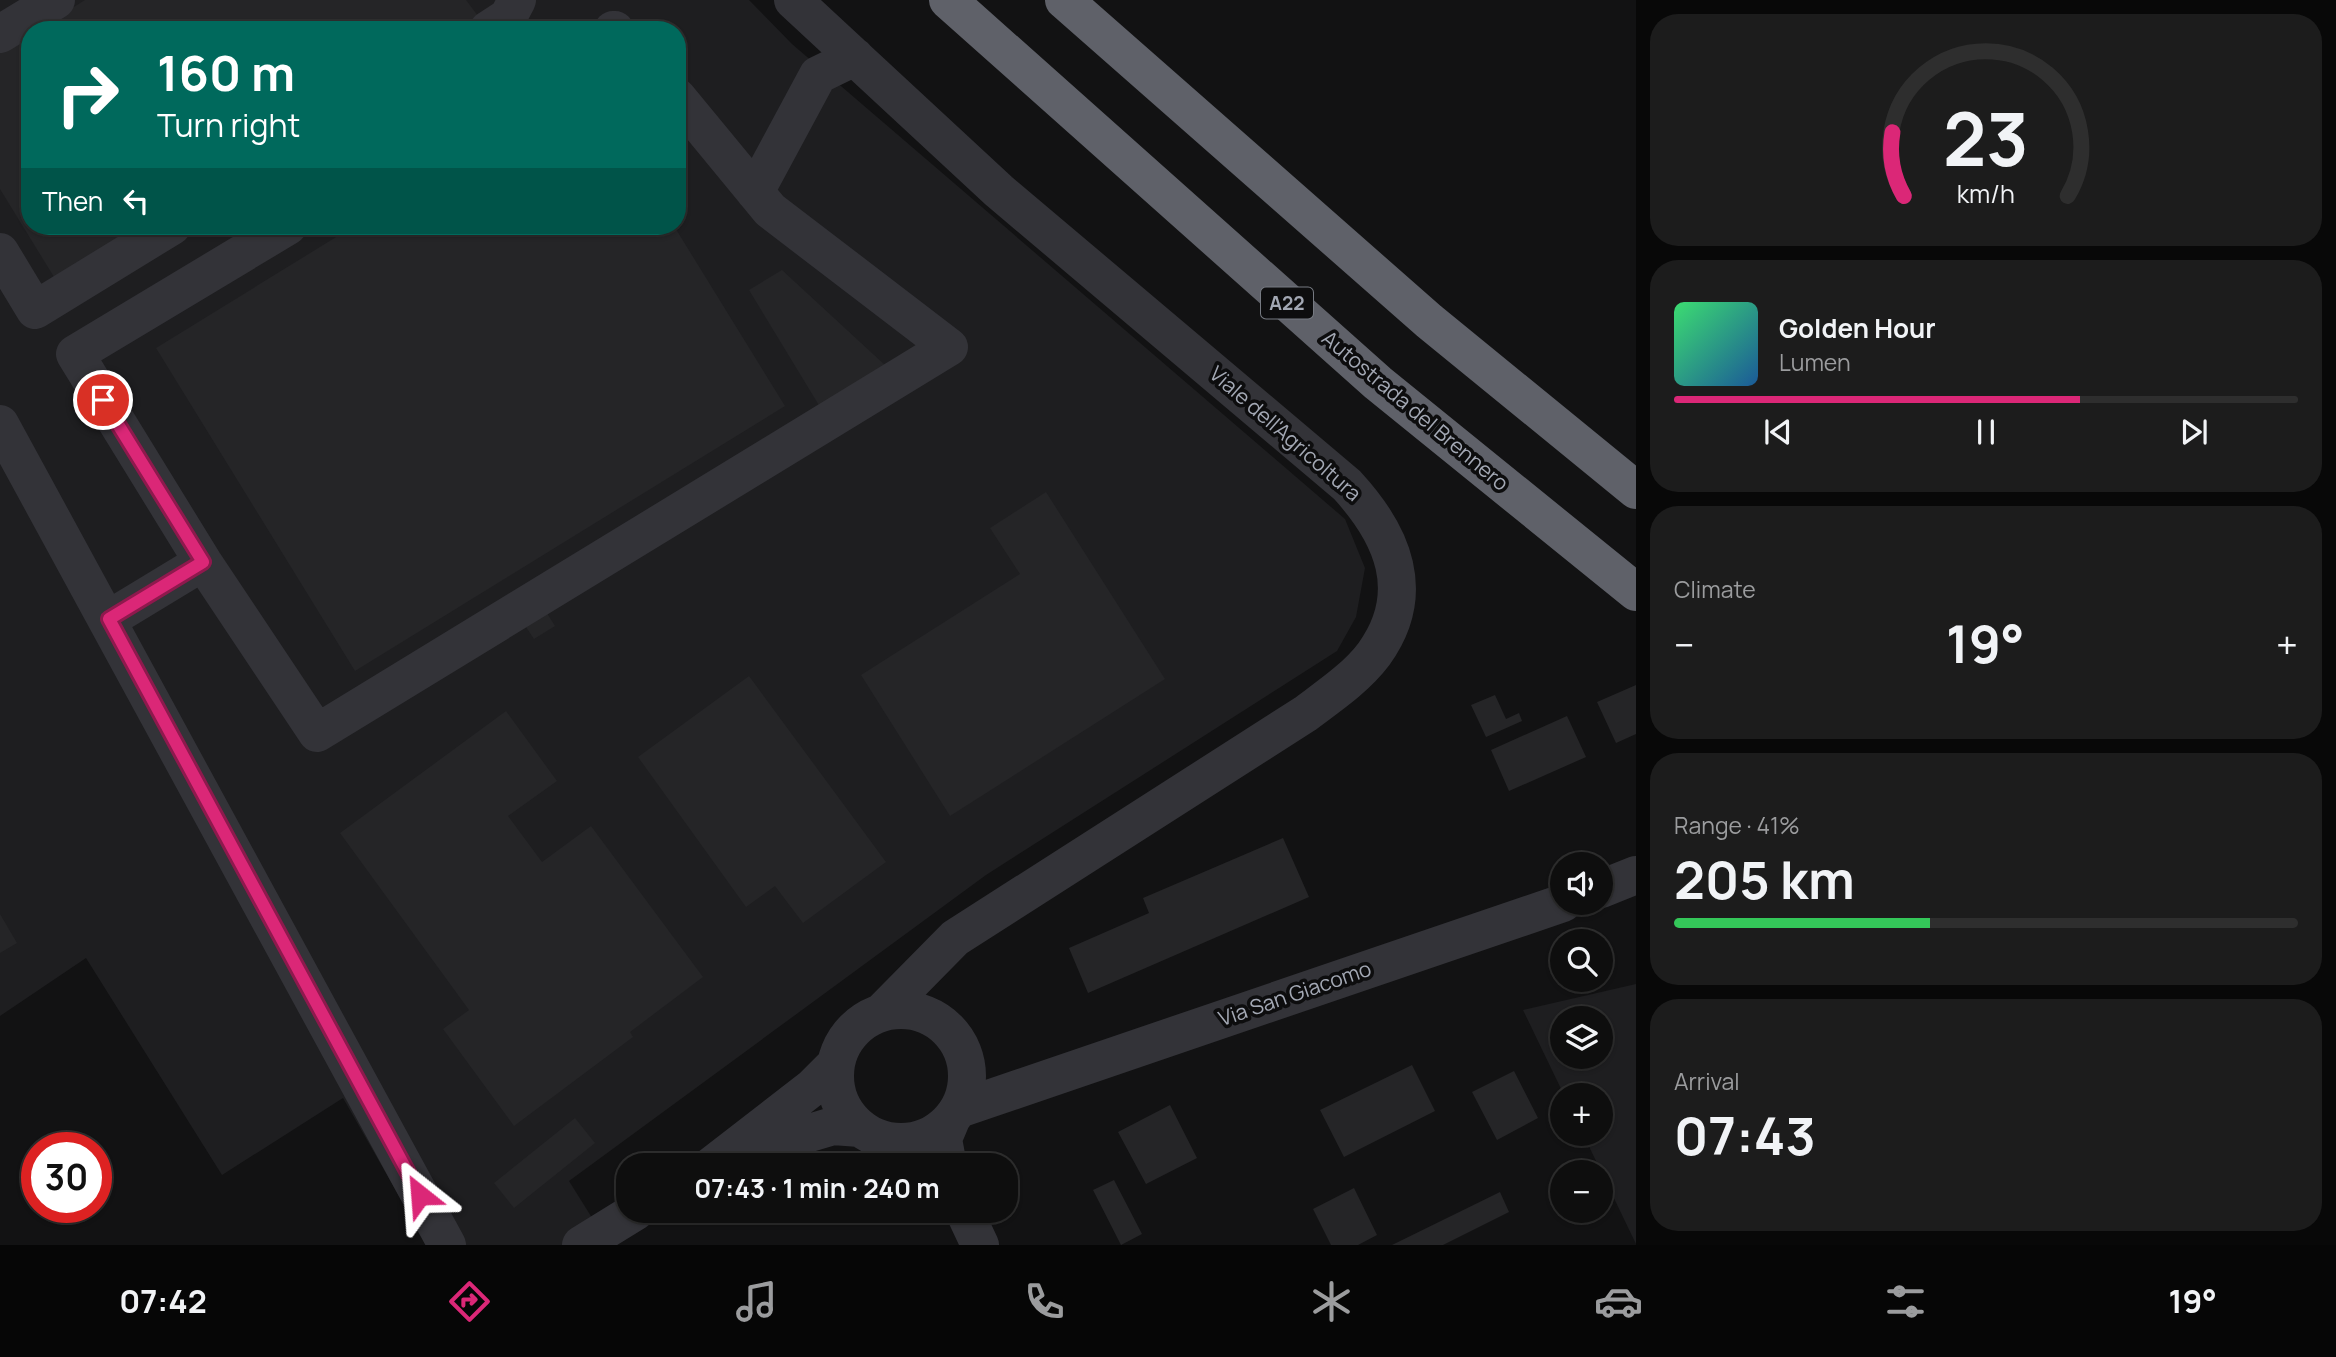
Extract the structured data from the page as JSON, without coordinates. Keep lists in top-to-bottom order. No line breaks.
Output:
{"streets":{"highway":["A22","Autostrada del Brennero"],"street":["Viale dell'Agricoltura","Via San Giacomo"]},"crossings":[["Viale dell'Agricoltura","Via San Giacomo"]],"page":{"turn":["160 m","Turn right"],"then":"Then","song":["Golden Hour","Lumen"],"tile":["Climate",["Range · 41%","205 km"],["Arrival","07:43"]],"heat":["−","19°","+"],"map_buttons":["+","−"],"limit":"30","trip":"07:43 · 1 min · 240 m","tabs":["07:42","19°"],"gauge":["23","km/h"]}}
